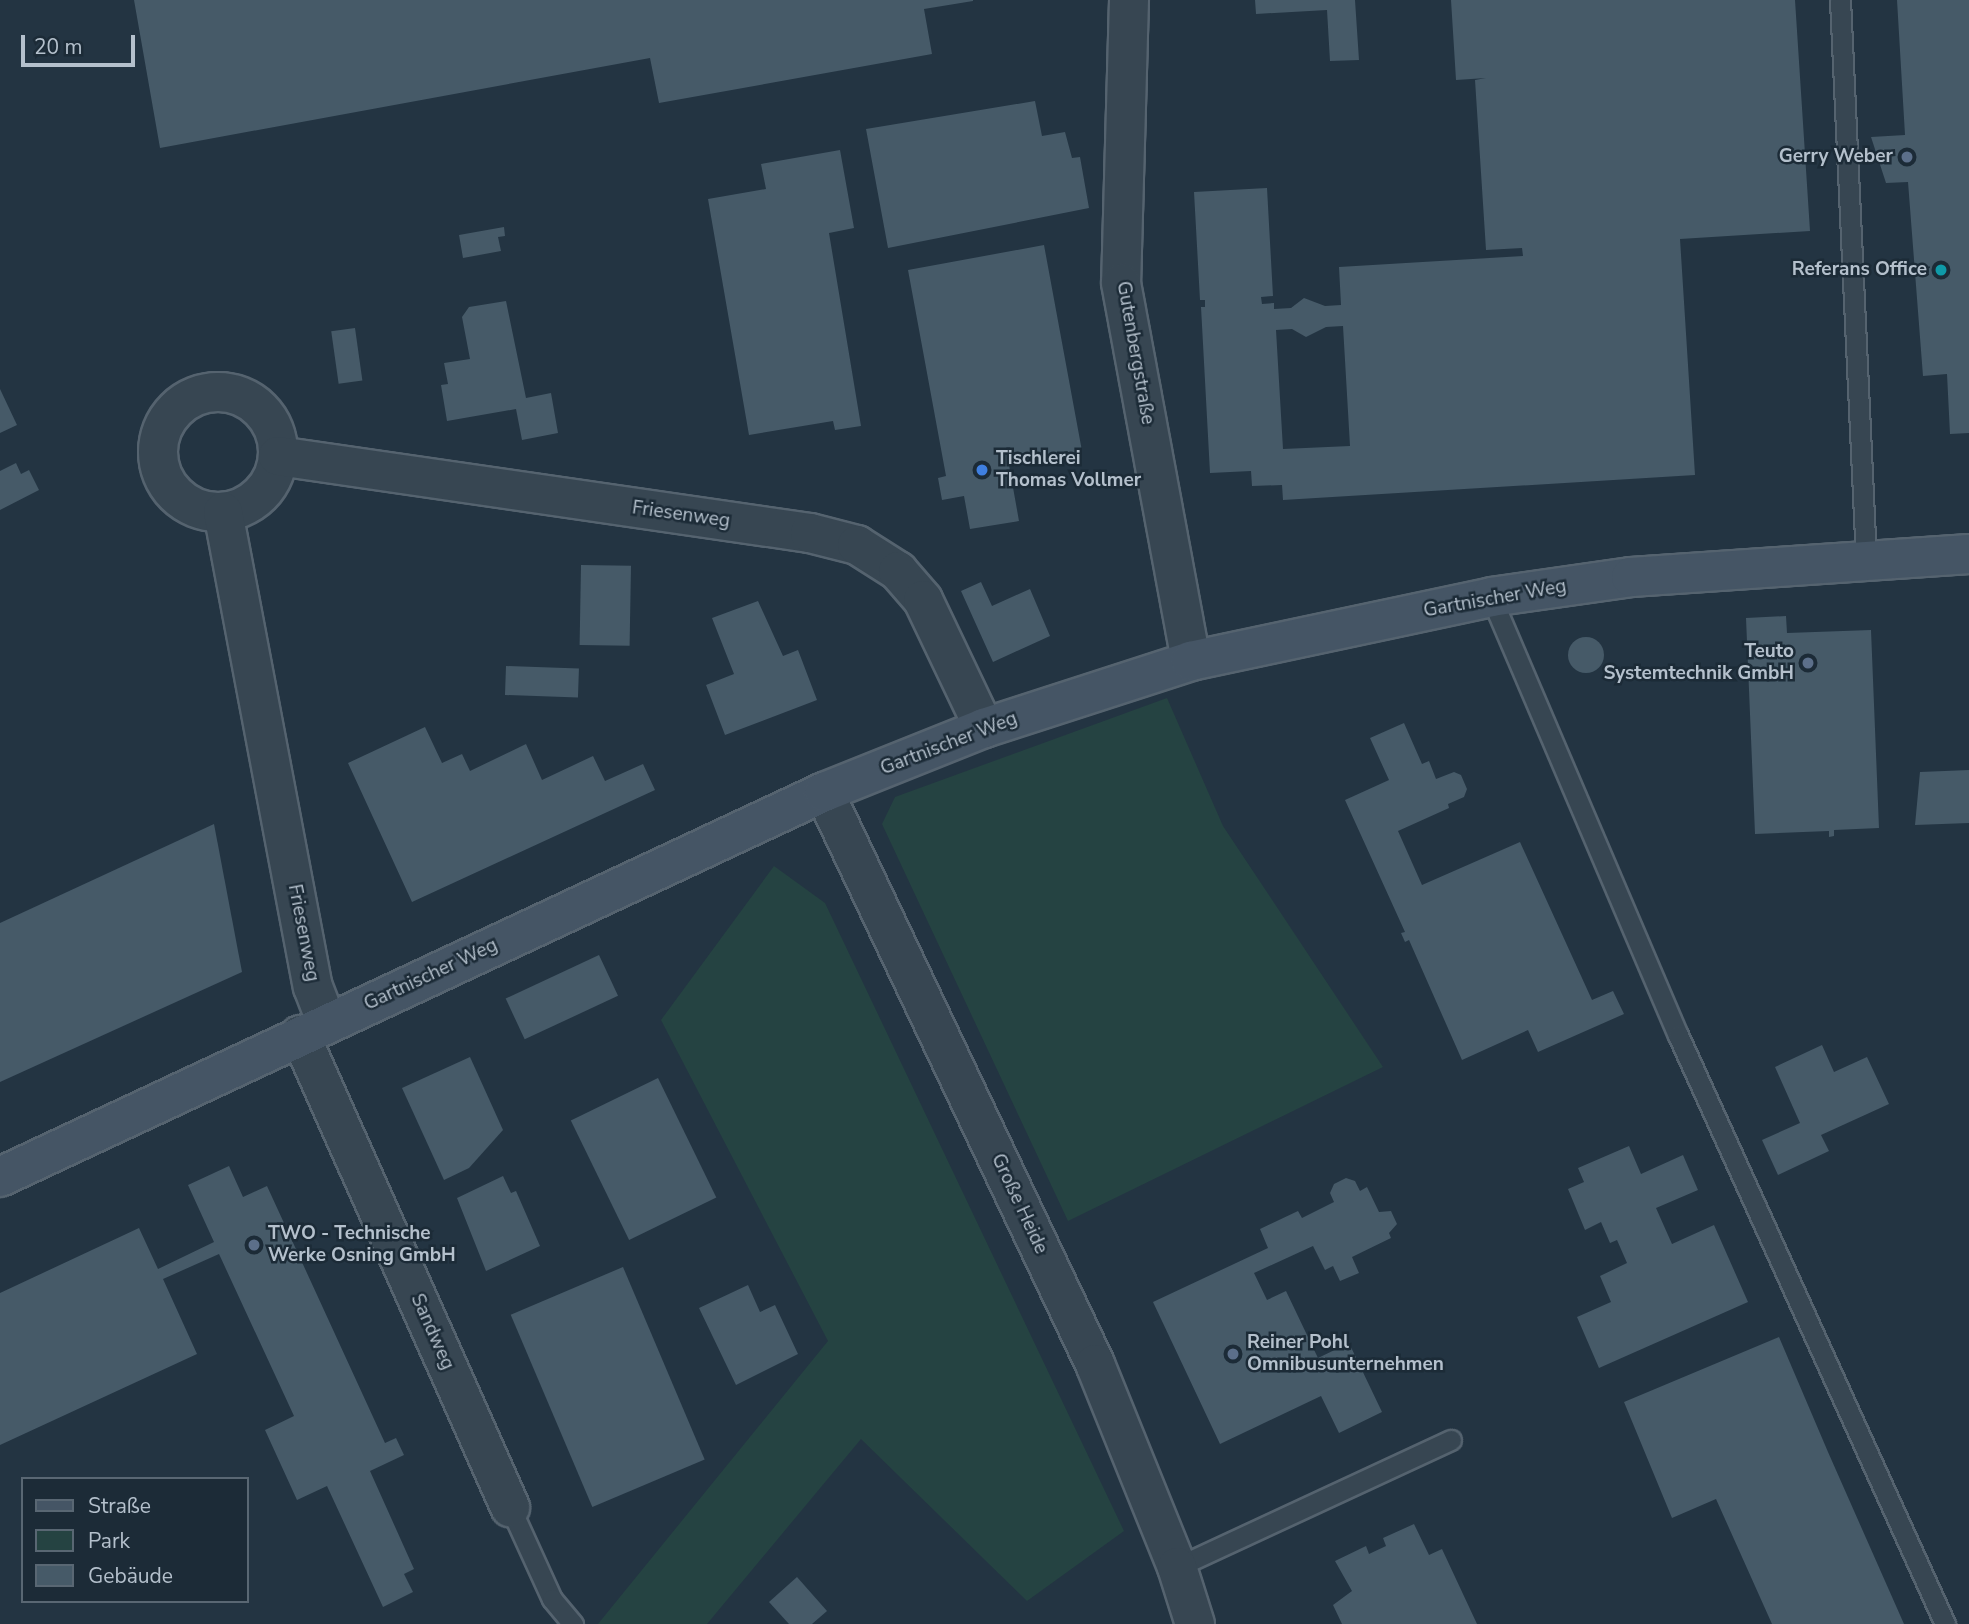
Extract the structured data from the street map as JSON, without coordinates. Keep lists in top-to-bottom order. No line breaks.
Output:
{"streets":{"street":["Gutenbergstraße","Friesenweg","Gartnischer Weg","Große Heide","Sandweg"]},"crossings":[["Gutenbergstraße","Gartnischer Weg"],["Friesenweg","Gartnischer Weg"],["Friesenweg","Sandweg"],["Gartnischer Weg","Große Heide"],["Gartnischer Weg","Sandweg"]],"places":["Gerry Weber","Referans Office","Tischlerei Thomas Vollmer","Teuto Systemtechnik GmbH","TWO - Technische Werke Osning GmbH","Reiner Pohl Omnibusunternehmen"],"legend":["Straße","Park","Gebäude"],"scale_bar":"20 m"}
